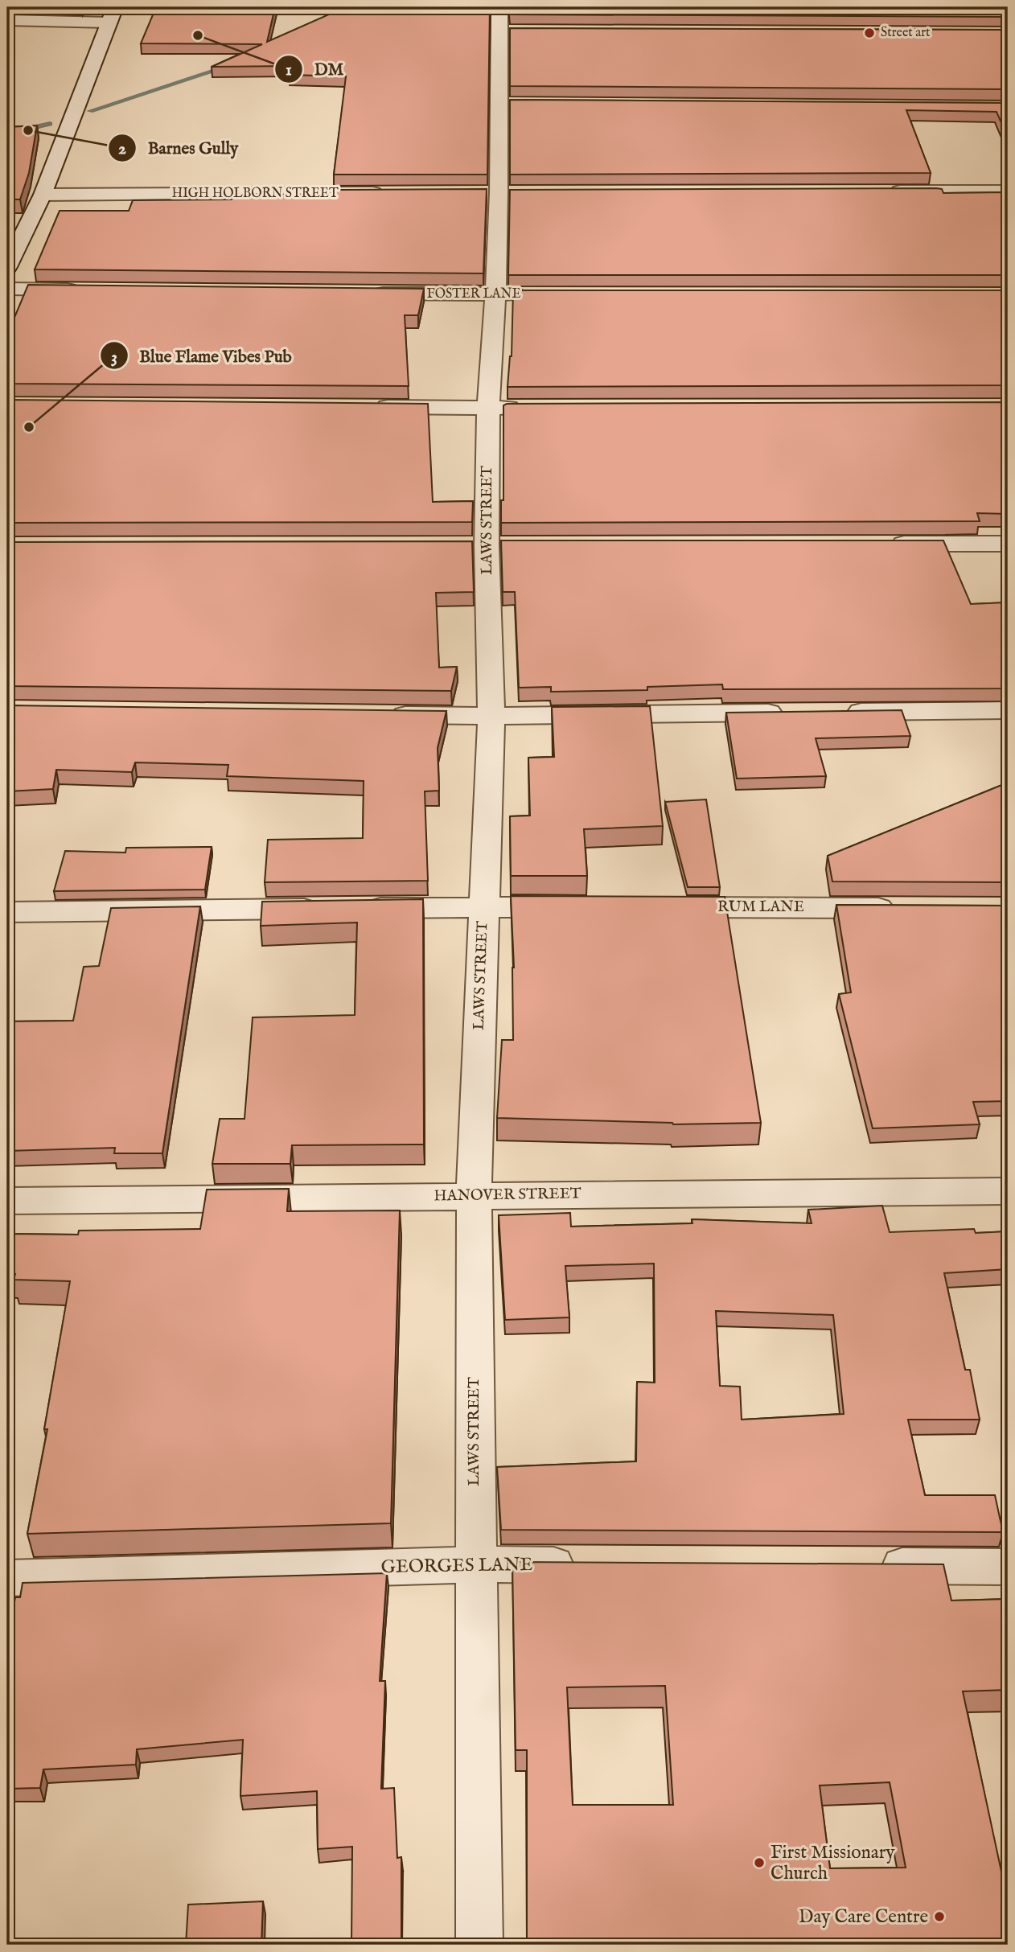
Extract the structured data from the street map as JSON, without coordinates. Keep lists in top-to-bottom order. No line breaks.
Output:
{"streets":{"street":["HIGH HOLBORN STREET","FOSTER LANE","LAWS STREET","RUM LANE","HANOVER STREET","GEORGES LANE"]},"crossings":[["FOSTER LANE","LAWS STREET"],["LAWS STREET","HANOVER STREET"],["LAWS STREET","GEORGES LANE"]],"places":["Street art","DM","Barnes Gully","Blue Flame Vibes Pub","First Missionary Church","Day Care Centre"]}
